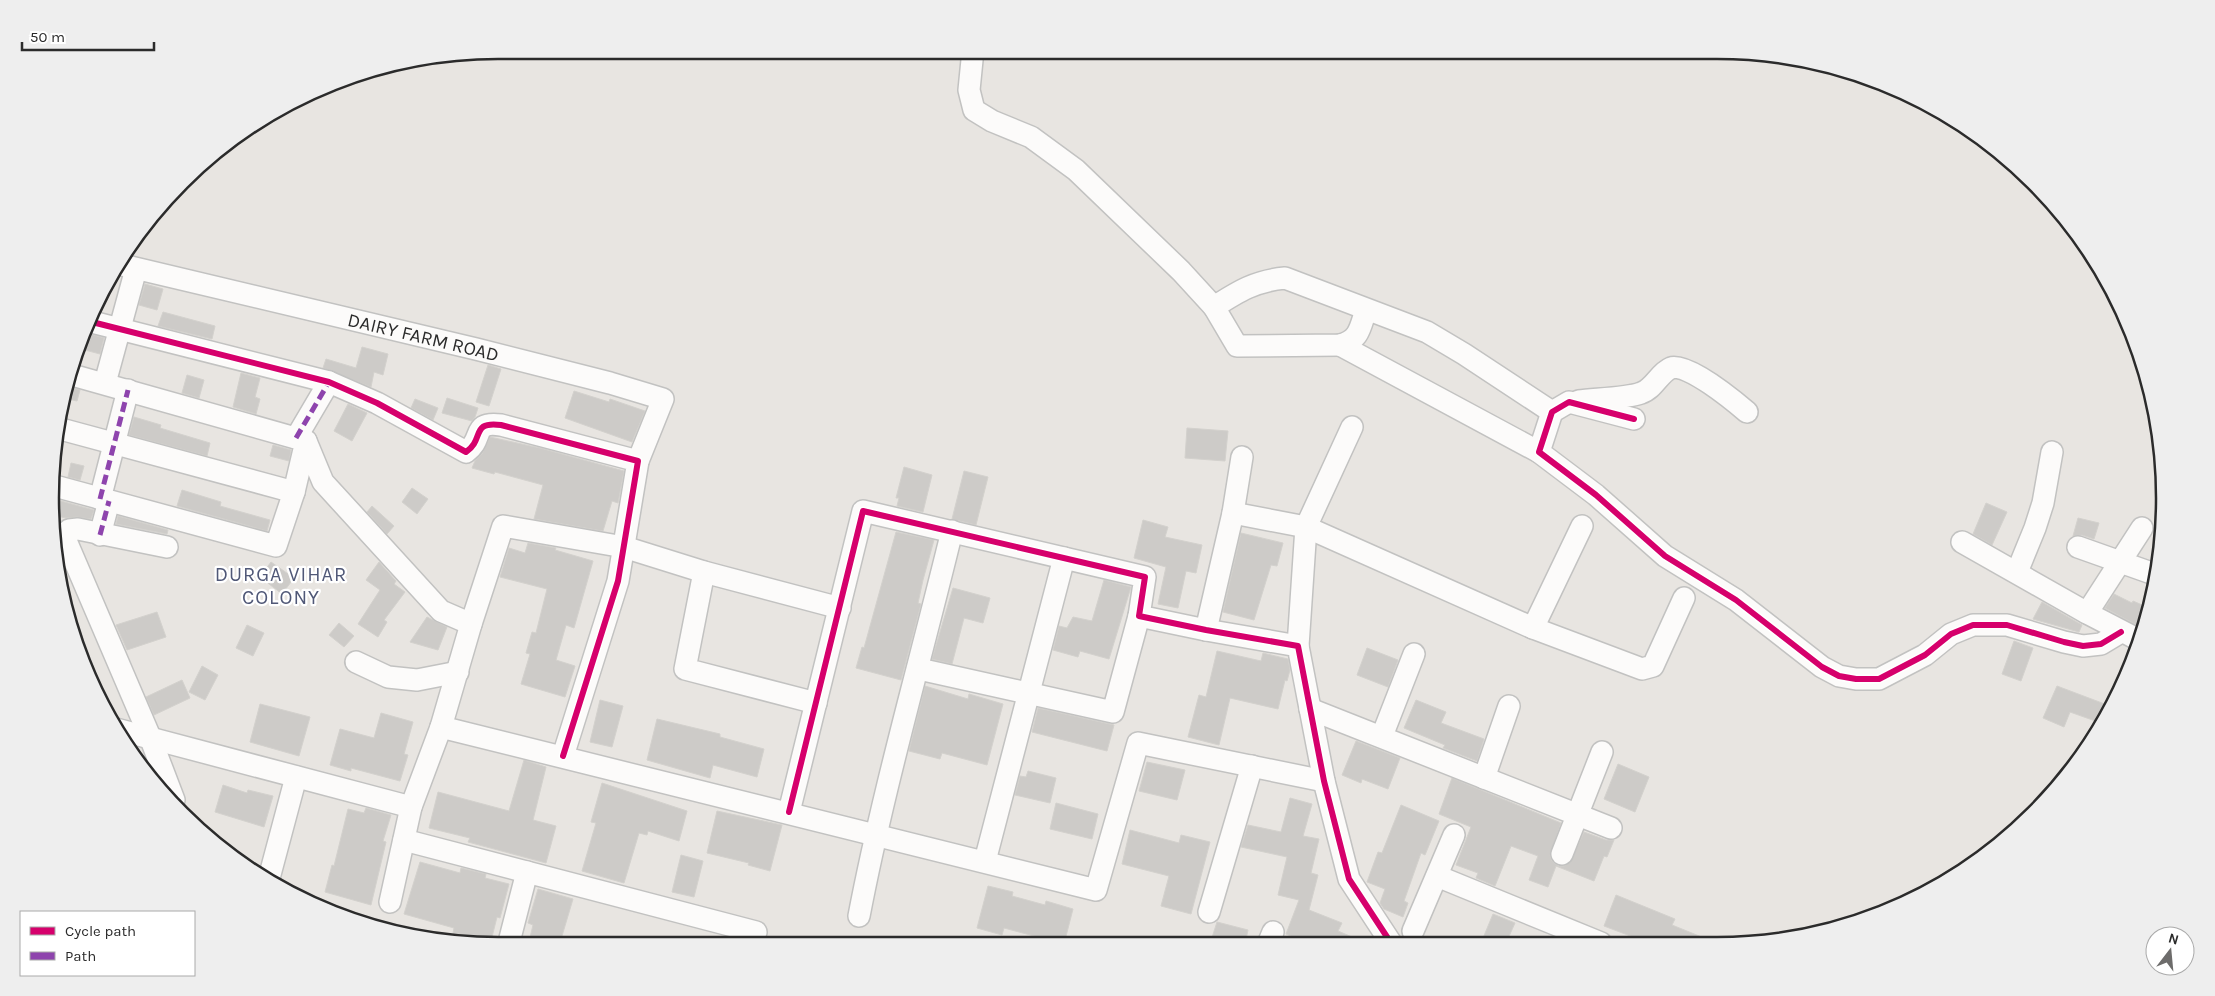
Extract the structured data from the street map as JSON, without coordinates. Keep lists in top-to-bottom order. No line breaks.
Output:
{"streets":{"street":["DAIRY FARM ROAD"]},"districts":["DURGA VIHAR COLONY"],"legend":["Cycle path","Path"],"scale_bar":"50 m","north":"top"}
